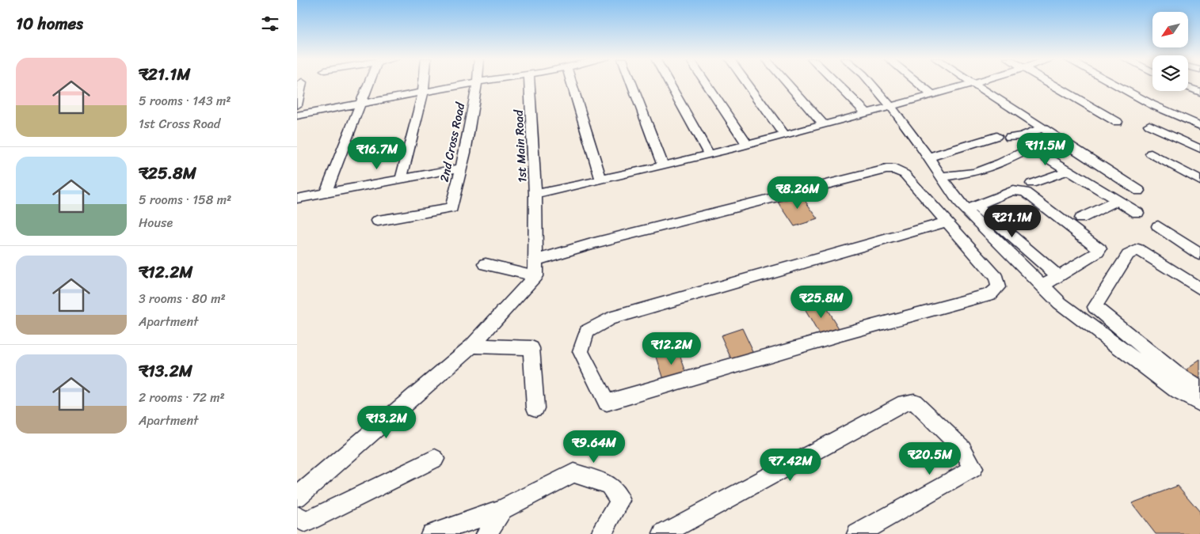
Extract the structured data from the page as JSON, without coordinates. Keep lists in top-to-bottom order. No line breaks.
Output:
{"streets":{"street":["2nd Cross Road","1st Main Road"]},"north":"bottom left","page":{"heading":"10 homes","list":[{"name":"₹21.1M","note":"5 rooms · 143 m² · 1st Cross Road"},{"name":"₹25.8M","note":"5 rooms · 158 m² · House"},{"name":"₹12.2M","note":"3 rooms · 80 m² · Apartment"},{"name":"₹13.2M","note":"2 rooms · 72 m² · Apartment"}],"price":["₹11.5M","₹16.7M","₹8.26M","₹21.1M","₹25.8M","₹12.2M","₹13.2M","₹9.64M","₹20.5M","₹7.42M"]}}
